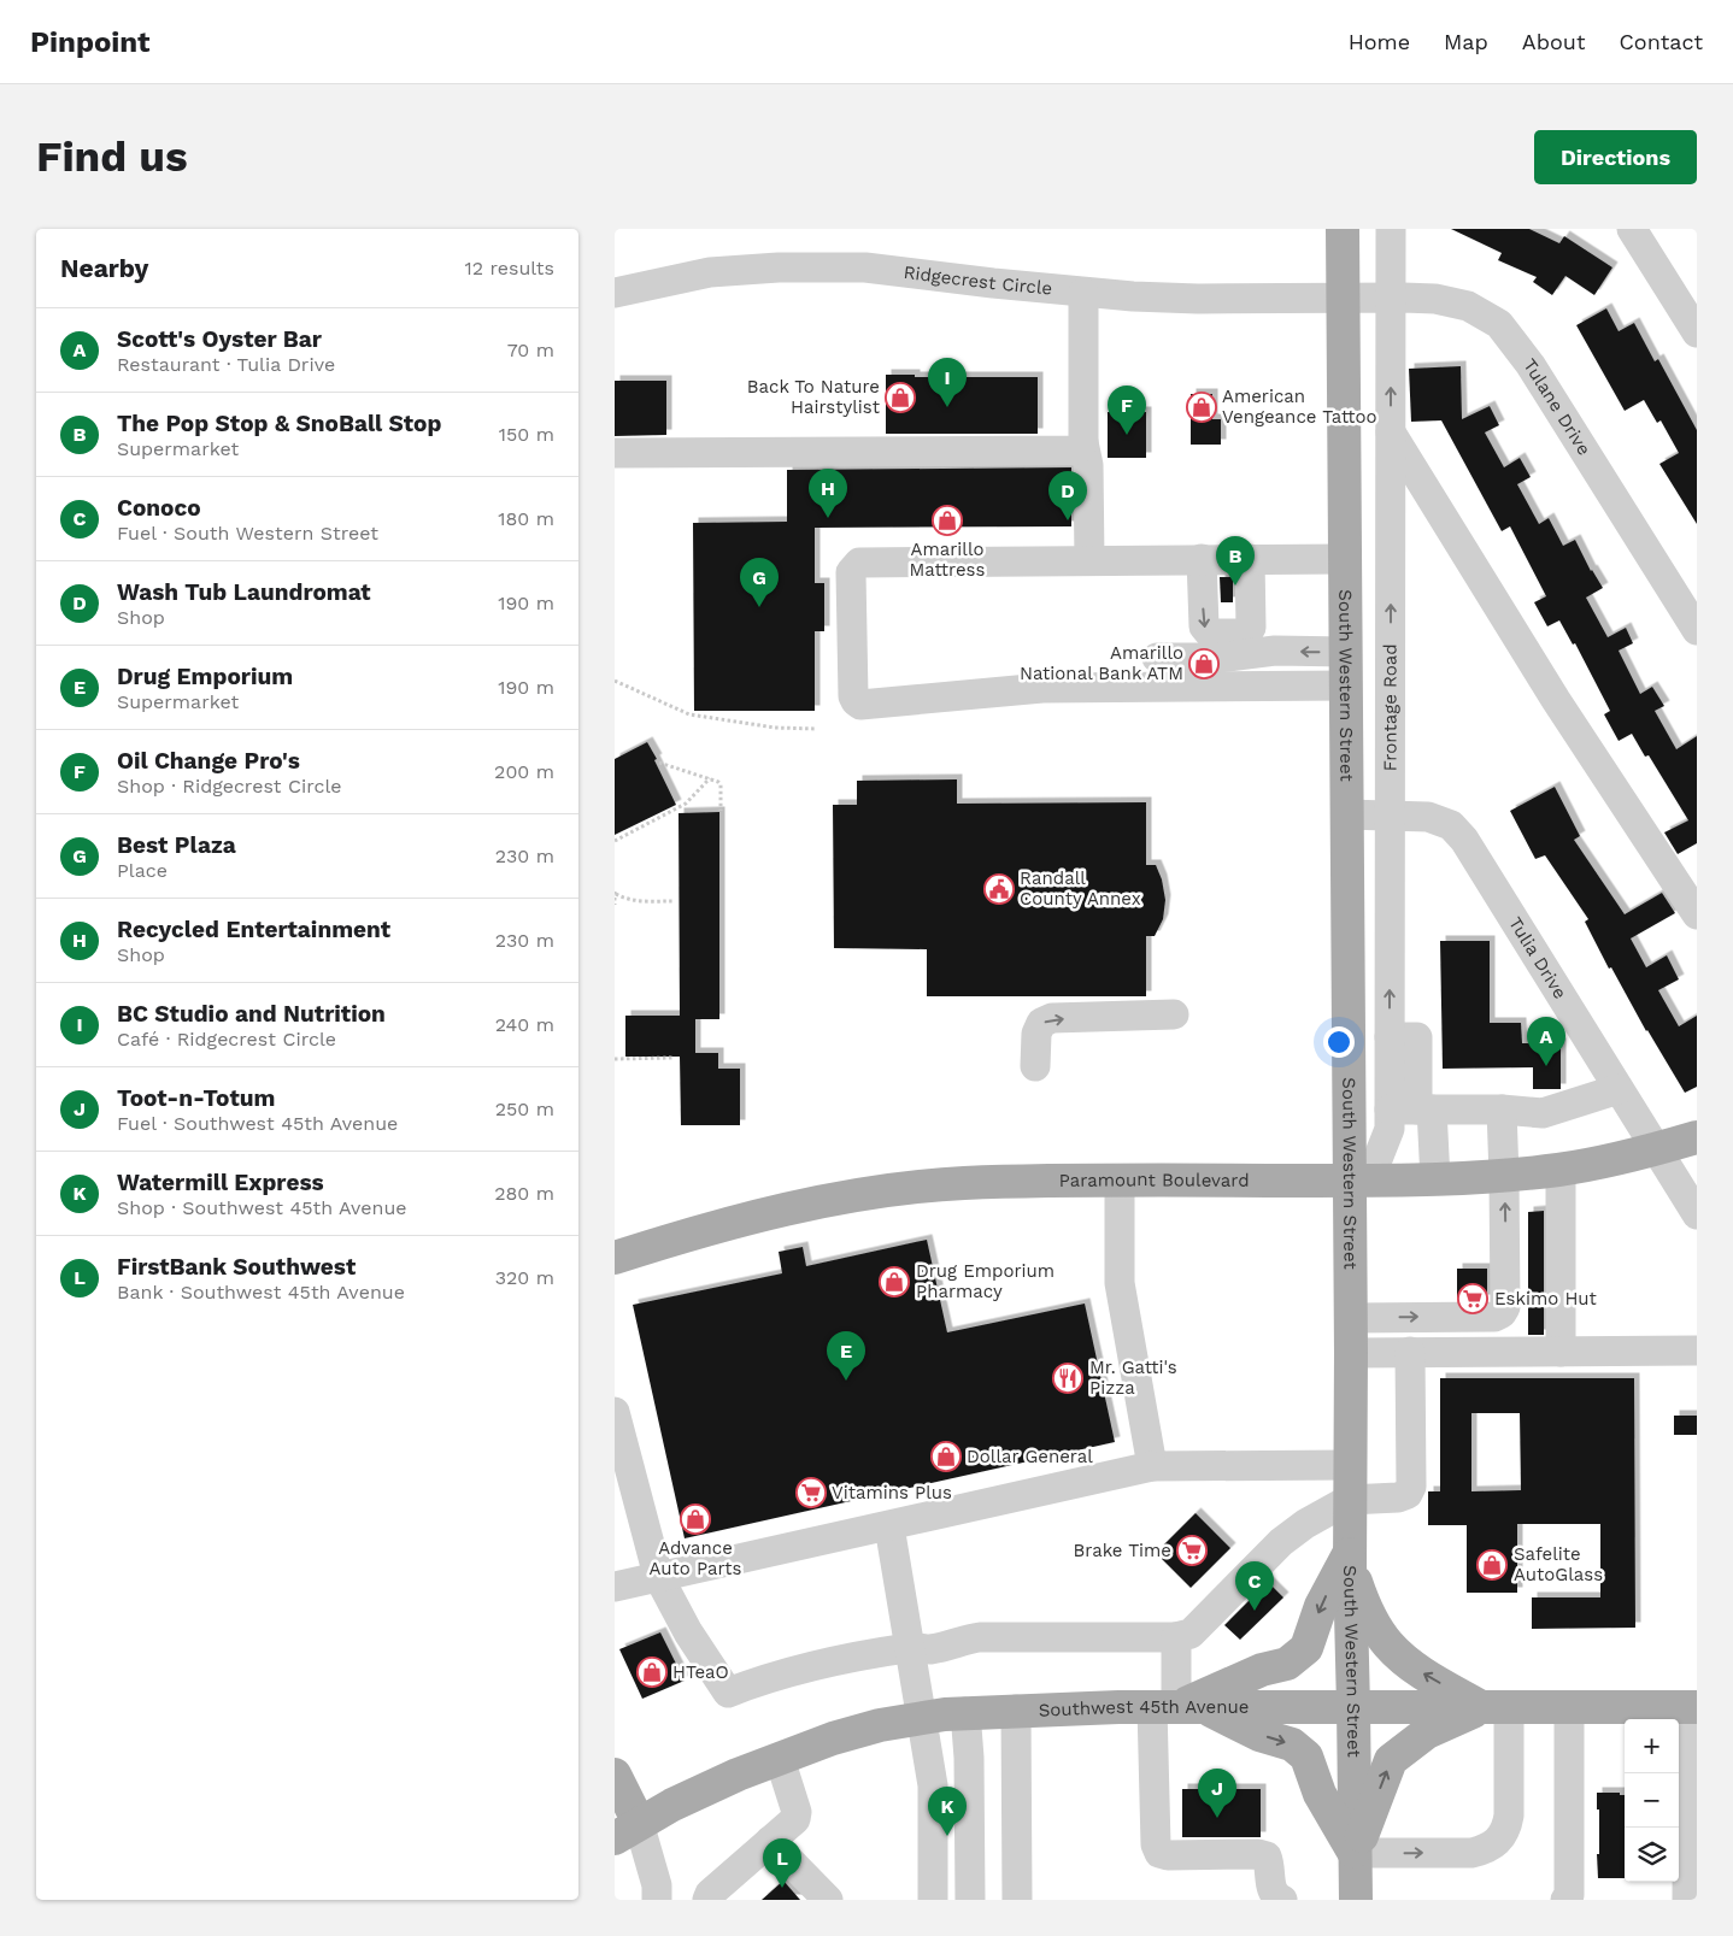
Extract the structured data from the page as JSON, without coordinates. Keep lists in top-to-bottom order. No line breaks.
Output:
{"streets":{"main road":["South Western Street","Paramount Boulevard","Southwest 45th Avenue"],"street":["Ridgecrest Circle","Tulane Drive","Frontage Road","Tulia Drive"]},"crossings":[["Ridgecrest Circle","Tulane Drive"],["Ridgecrest Circle","South Western Street"],["Tulane Drive","South Western Street"],["Tulane Drive","Frontage Road"],["South Western Street","Frontage Road"],["South Western Street","Tulia Drive"],["South Western Street","Paramount Boulevard"],["South Western Street","Southwest 45th Avenue"],["Frontage Road","Tulia Drive"],["Frontage Road","Paramount Boulevard"],["Tulia Drive","Paramount Boulevard"]],"one_way":["Frontage Road"],"places":{"shop":["Back To Nature Hairstylist","American Vengeance Tattoo","Amarillo Mattress","Amarillo National Bank ATM","Drug Emporium Pharmacy","Dollar General","Advance Auto Parts","Safelite AutoGlass","HTeaO"],"public building":["Randall County Annex"],"supermarket":["Eskimo Hut","Vitamins Plus","Brake Time"],"restaurant":["Mr. Gatti's Pizza"]},"page":{"header":"Pinpoint","nav":["Home","Map","About","Contact"],"buttons":"Directions","title":"Find us","heading":["Nearby","12 results"],"list":[{"mark":"A","name":"Scott's Oyster Bar","note":"Restaurant · Tulia Drive","value":"70 m"},{"mark":"B","name":"The Pop Stop & SnoBall Stop","note":"Supermarket","value":"150 m"},{"mark":"C","name":"Conoco","note":"Fuel · South Western Street","value":"180 m"},{"mark":"D","name":"Wash Tub Laundromat","note":"Shop","value":"190 m"},{"mark":"E","name":"Drug Emporium","note":"Supermarket","value":"190 m"},{"mark":"F","name":"Oil Change Pro's","note":"Shop · Ridgecrest Circle","value":"200 m"},{"mark":"G","name":"Best Plaza","note":"Place","value":"230 m"},{"mark":"H","name":"Recycled Entertainment","note":"Shop","value":"230 m"},{"mark":"I","name":"BC Studio and Nutrition","note":"Café · Ridgecrest Circle","value":"240 m"},{"mark":"J","name":"Toot-n-Totum","note":"Fuel · Southwest 45th Avenue","value":"250 m"},{"mark":"K","name":"Watermill Express","note":"Shop · Southwest 45th Avenue","value":"280 m"},{"mark":"L","name":"FirstBank Southwest","note":"Bank · Southwest 45th Avenue","value":"320 m"}],"pins":["I","F","H","D","B","G","A","E","C","J","K","L"],"map_buttons":["+","−"]}}
